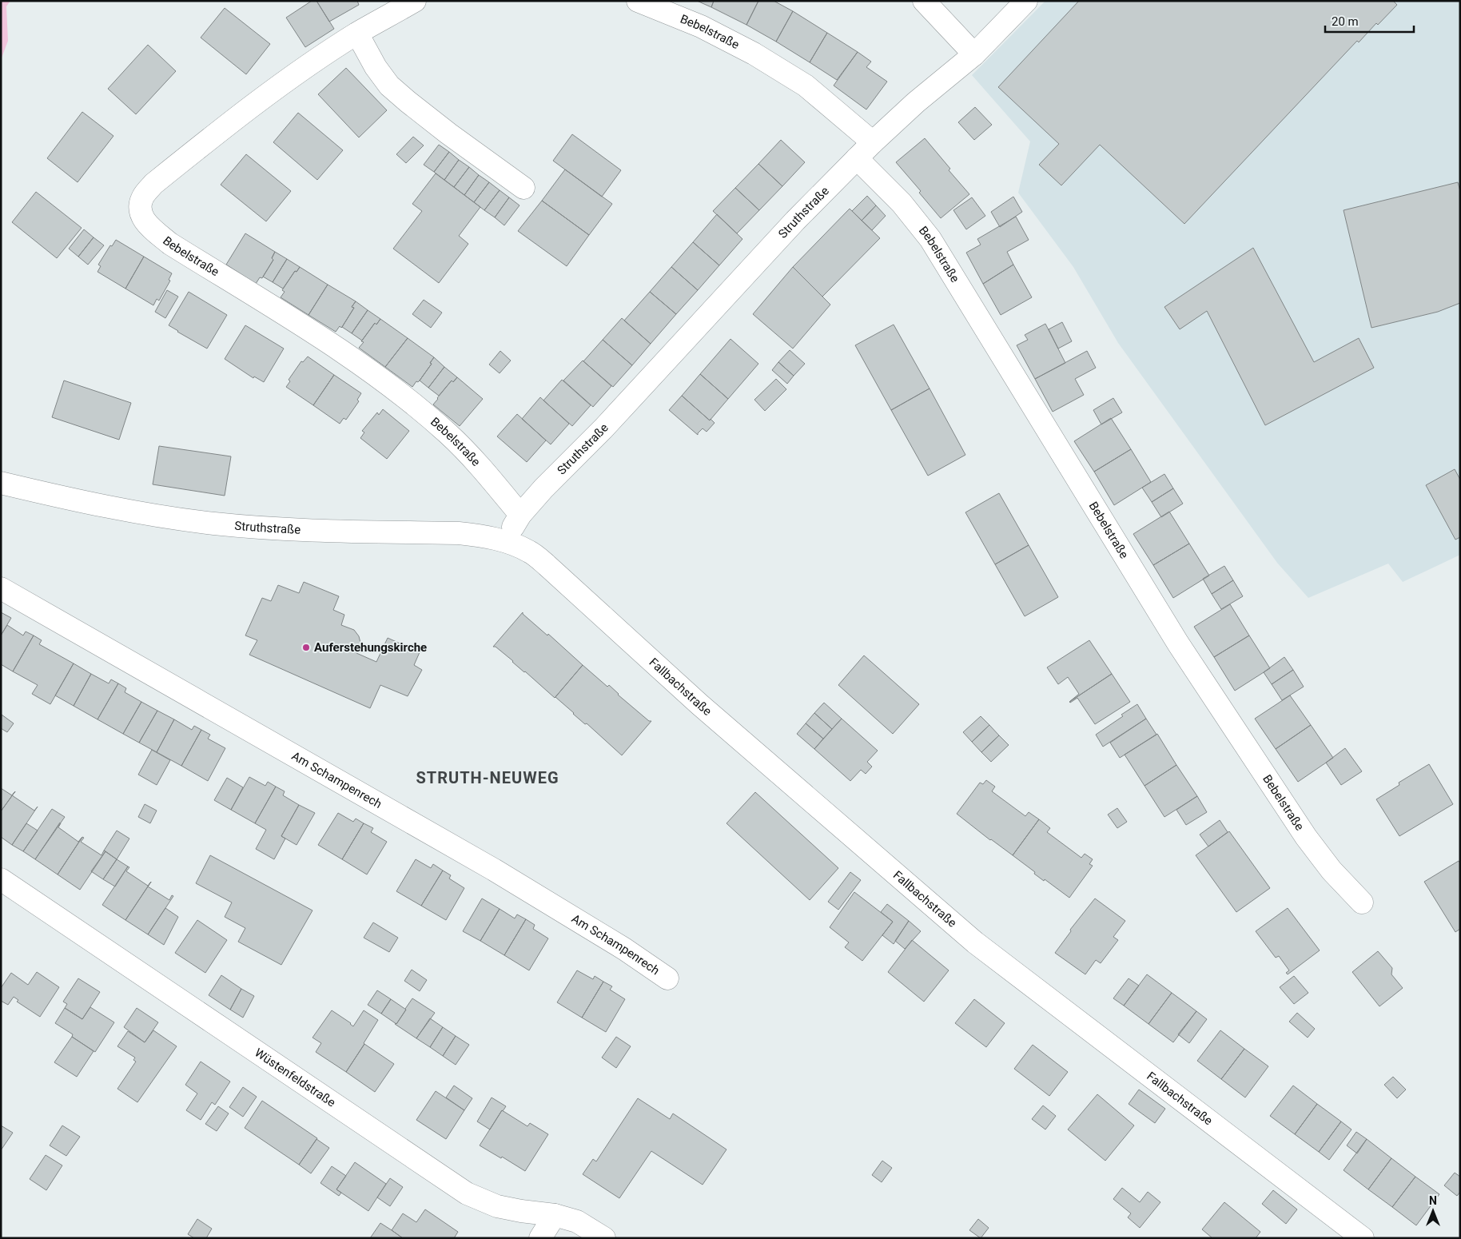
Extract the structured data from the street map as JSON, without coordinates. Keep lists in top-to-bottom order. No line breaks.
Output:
{"streets":{"street":["Bebelstraße","Struthstraße","Fallbachstraße","Am Schampenrech","Wüstenfeldstraße"]},"crossings":[["Bebelstraße","Struthstraße"],["Struthstraße","Fallbachstraße"]],"districts":["STRUTH-NEUWEG"],"places":["Auferstehungskirche"],"scale_bar":"20 m","north":"top"}
